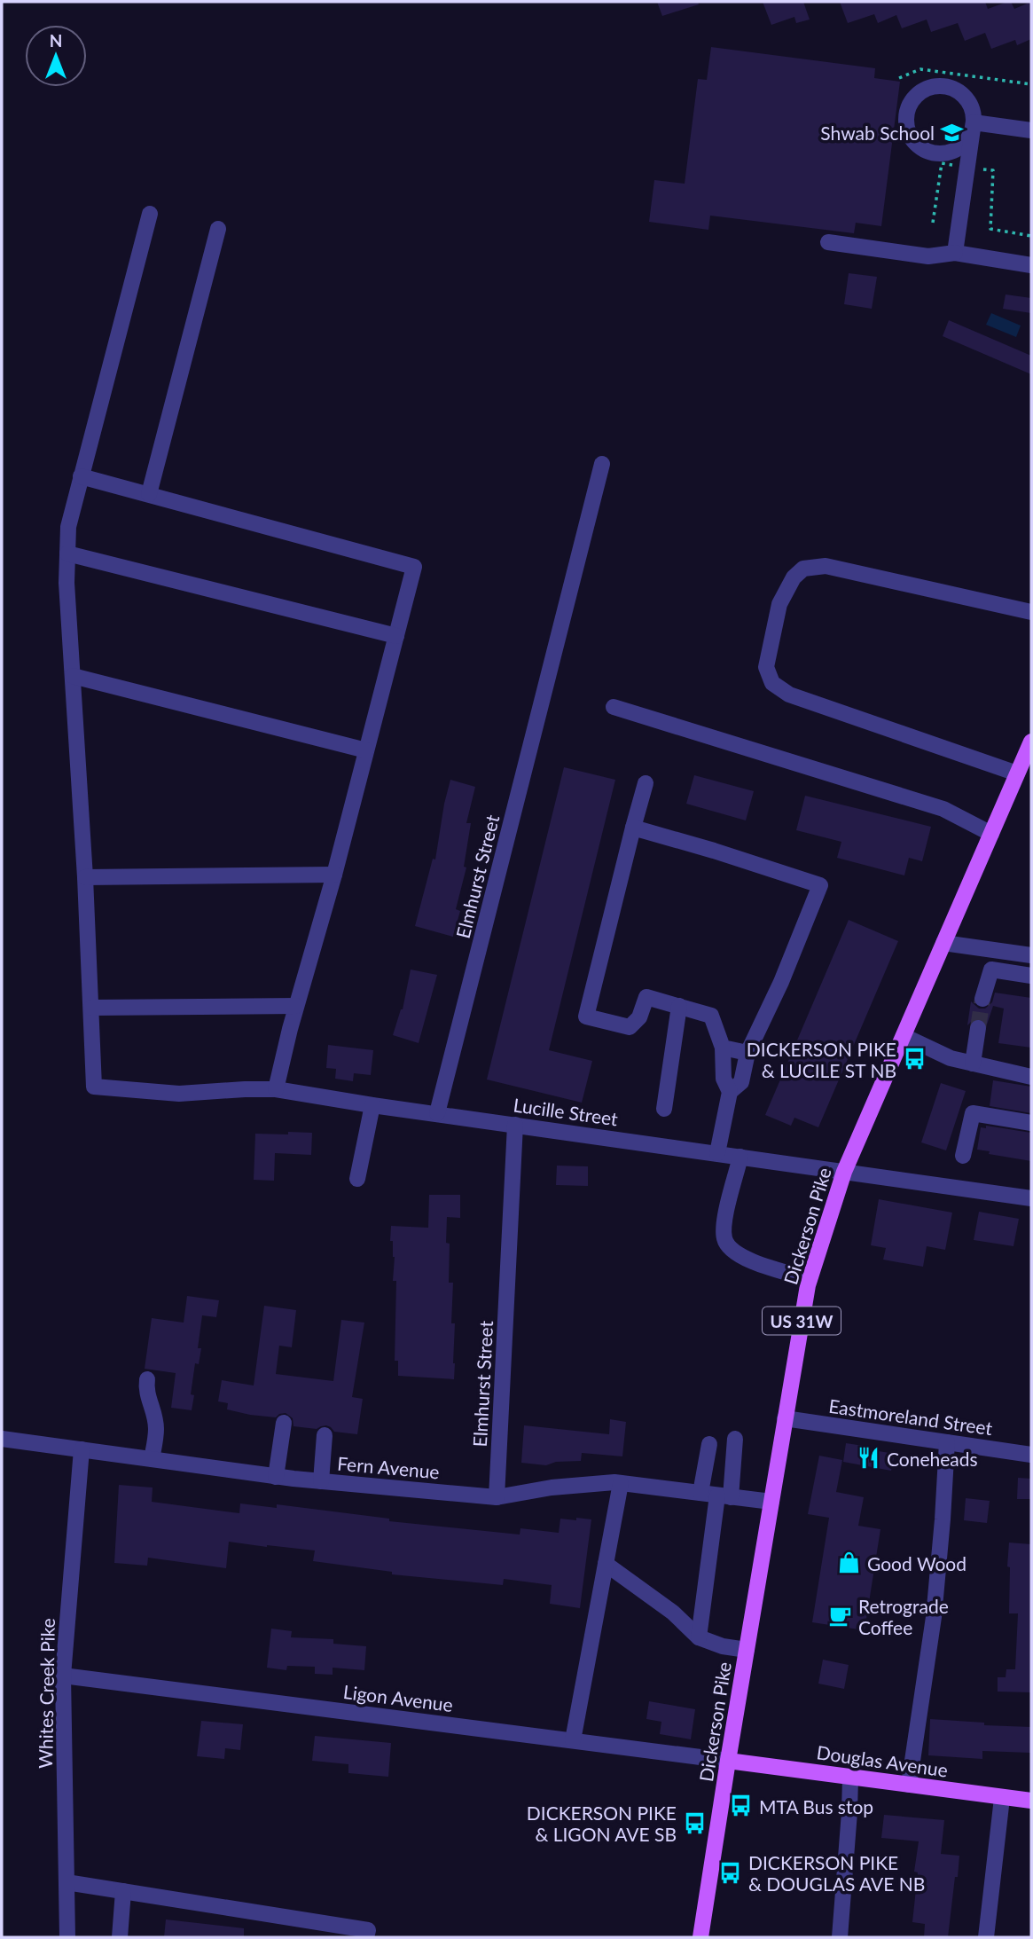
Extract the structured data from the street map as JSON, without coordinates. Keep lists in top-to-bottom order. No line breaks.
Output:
{"streets":{"main road":["Dickerson Pike","US 31W","Douglas Avenue"],"street":["Elmhurst Street","Lucille Street","Eastmoreland Street","Fern Avenue","Whites Creek Pike","Ligon Avenue"]},"crossings":[["Elmhurst Street","Lucille Street"],["Elmhurst Street","Fern Avenue"],["Lucille Street","Dickerson Pike"],["Dickerson Pike","Eastmoreland Street"],["Dickerson Pike","Fern Avenue"],["Dickerson Pike","Ligon Avenue"],["Dickerson Pike","Douglas Avenue"],["Fern Avenue","Whites Creek Pike"],["Whites Creek Pike","Ligon Avenue"],["Ligon Avenue","Douglas Avenue"]],"places":{"school or university":["Shwab School"],"bus stop":["DICKERSON PIKE & LUCILE ST NB","MTA Bus stop","DICKERSON PIKE & LIGON AVE SB","DICKERSON PIKE & DOUGLAS AVE NB"],"restaurant":["Coneheads"],"shop":["Good Wood"],"cafe":["Retrograde Coffee"]},"north":"top"}
